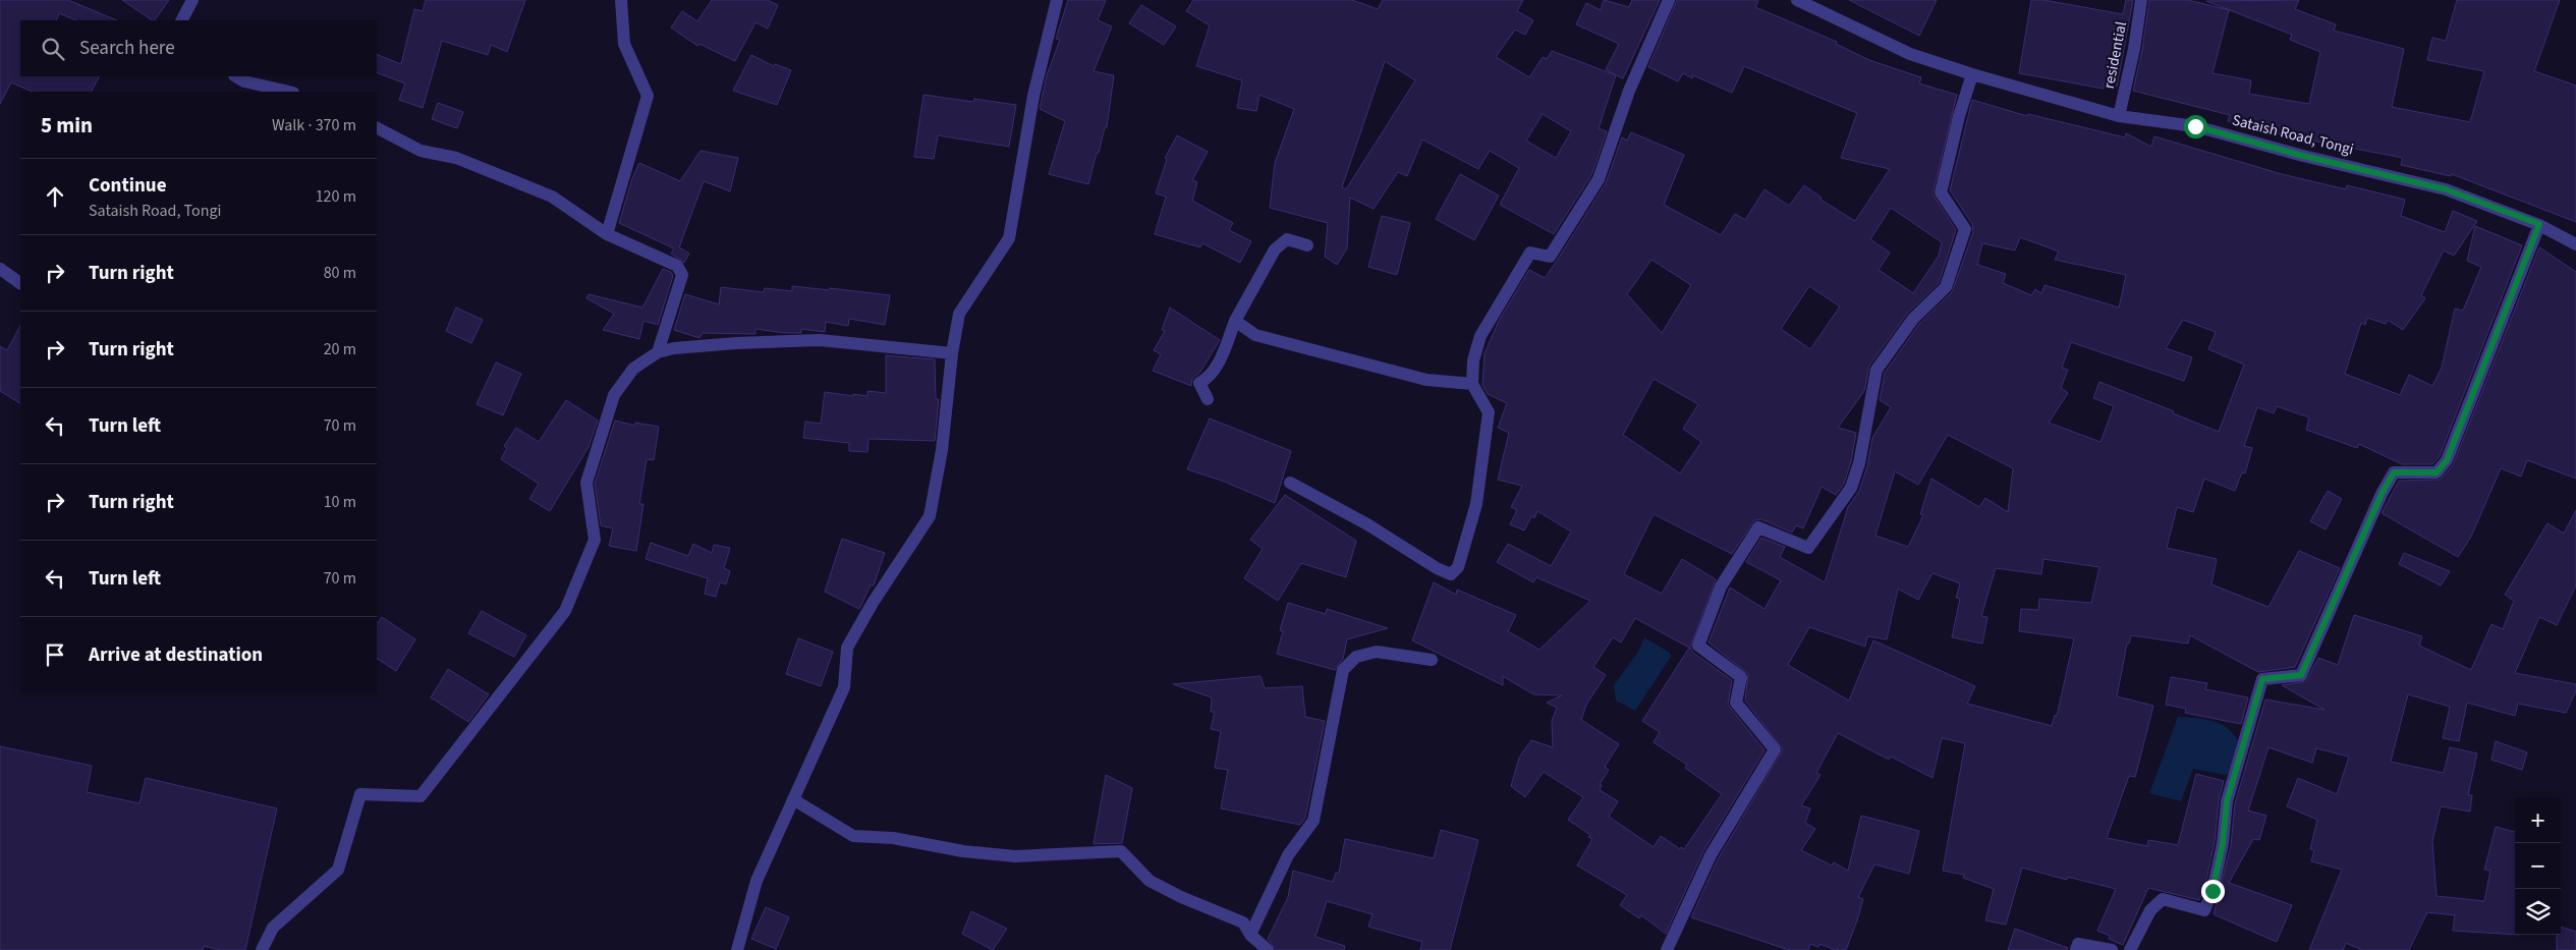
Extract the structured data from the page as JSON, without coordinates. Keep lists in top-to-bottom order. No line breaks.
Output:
{"streets":{"street":["residential","Sataish Road, Tongi"]},"crossings":[["residential","Sataish Road, Tongi"]],"page":{"search":"Search here","heading":["5 min","Walk · 370 m"],"list":[["Continue","Sataish Road, Tongi","120 m"],["Turn right","80 m"],["Turn right","20 m"],["Turn left","70 m"],["Turn right","10 m"],["Turn left","70 m"],"Arrive at destination"],"map_buttons":["+","−"]}}
